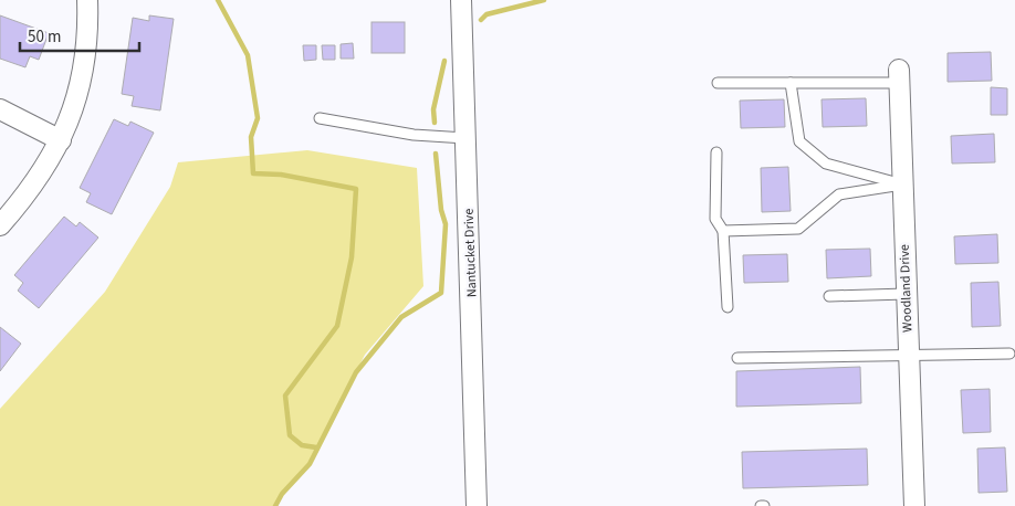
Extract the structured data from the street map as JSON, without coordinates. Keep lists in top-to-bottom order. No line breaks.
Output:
{"streets":{"street":["Nantucket Drive","Woodland Drive"]},"scale_bar":"50 m"}
